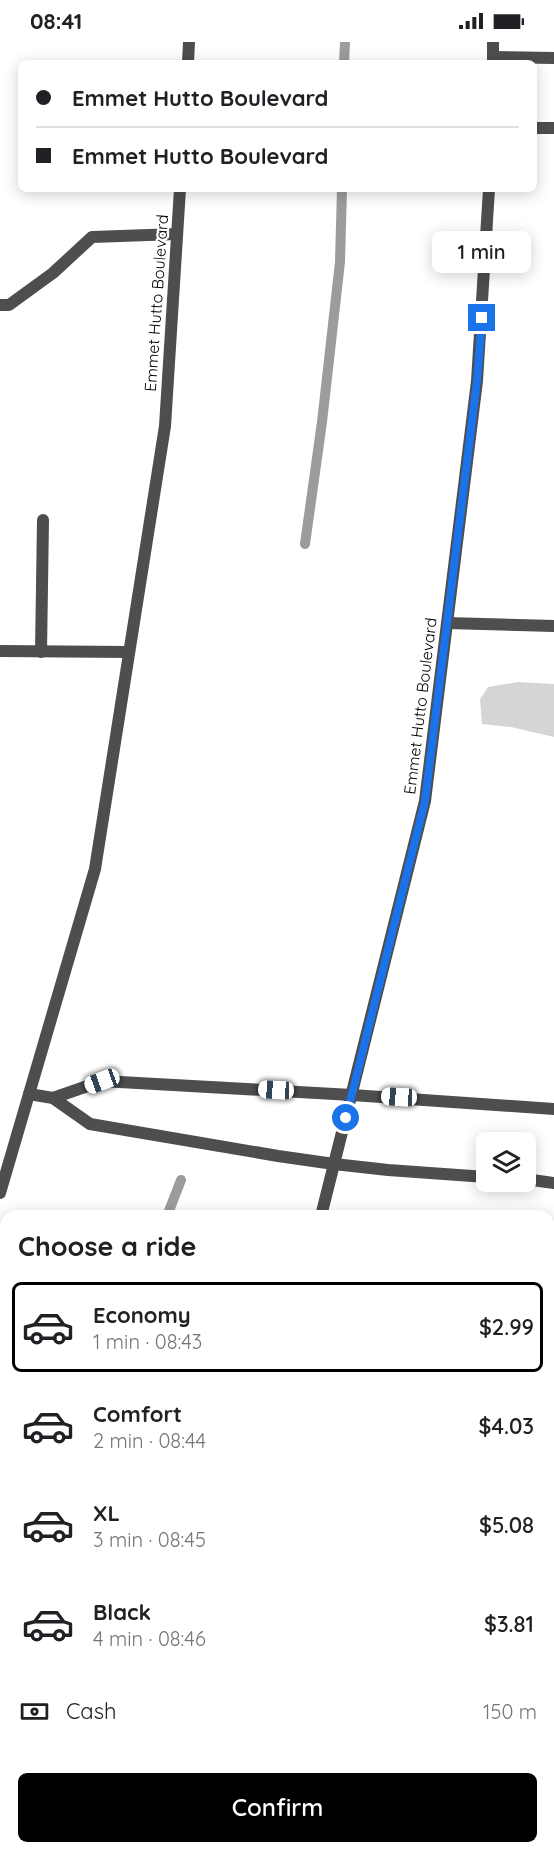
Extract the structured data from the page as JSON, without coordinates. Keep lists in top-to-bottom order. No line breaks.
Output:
{"streets":{"street":["Emmet Hutto Boulevard"]},"page":{"status":"08:41","banner":["Emmet Hutto Boulevard","Emmet Hutto Boulevard"],"bubble":"1 min","heading":"Choose a ride","list":[{"name":"Economy","note":"1 min · 08:43","value":"$2.99"},{"name":"Comfort","note":"2 min · 08:44","value":"$4.03"},{"name":"XL","note":"3 min · 08:45","value":"$5.08"},{"name":"Black","note":"4 min · 08:46","value":"$3.81"}],"pay":["Cash","150 m"],"buttons":"Confirm"}}
